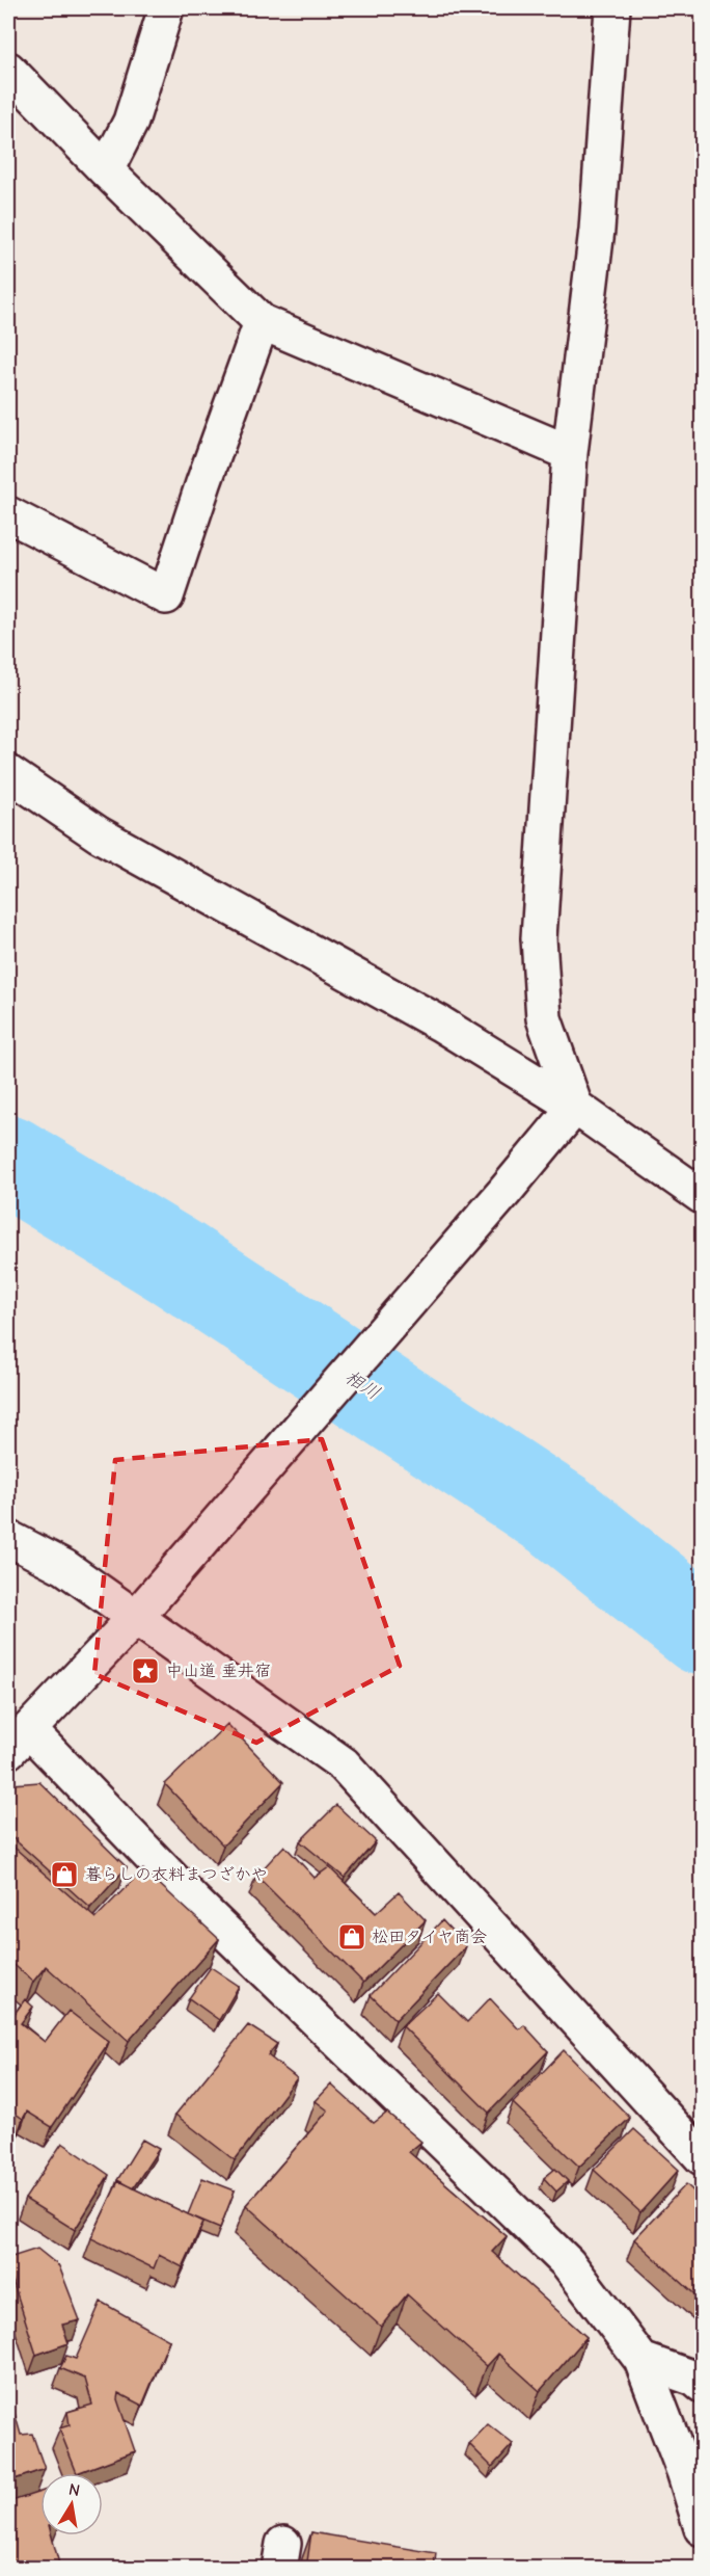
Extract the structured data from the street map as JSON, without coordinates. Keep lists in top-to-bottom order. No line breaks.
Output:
{"water":["相川"],"places":{"place":["中山道 垂井宿"],"shop":["暮らしの衣料まつざかや","松田タイヤ商会"]},"north":"top"}
